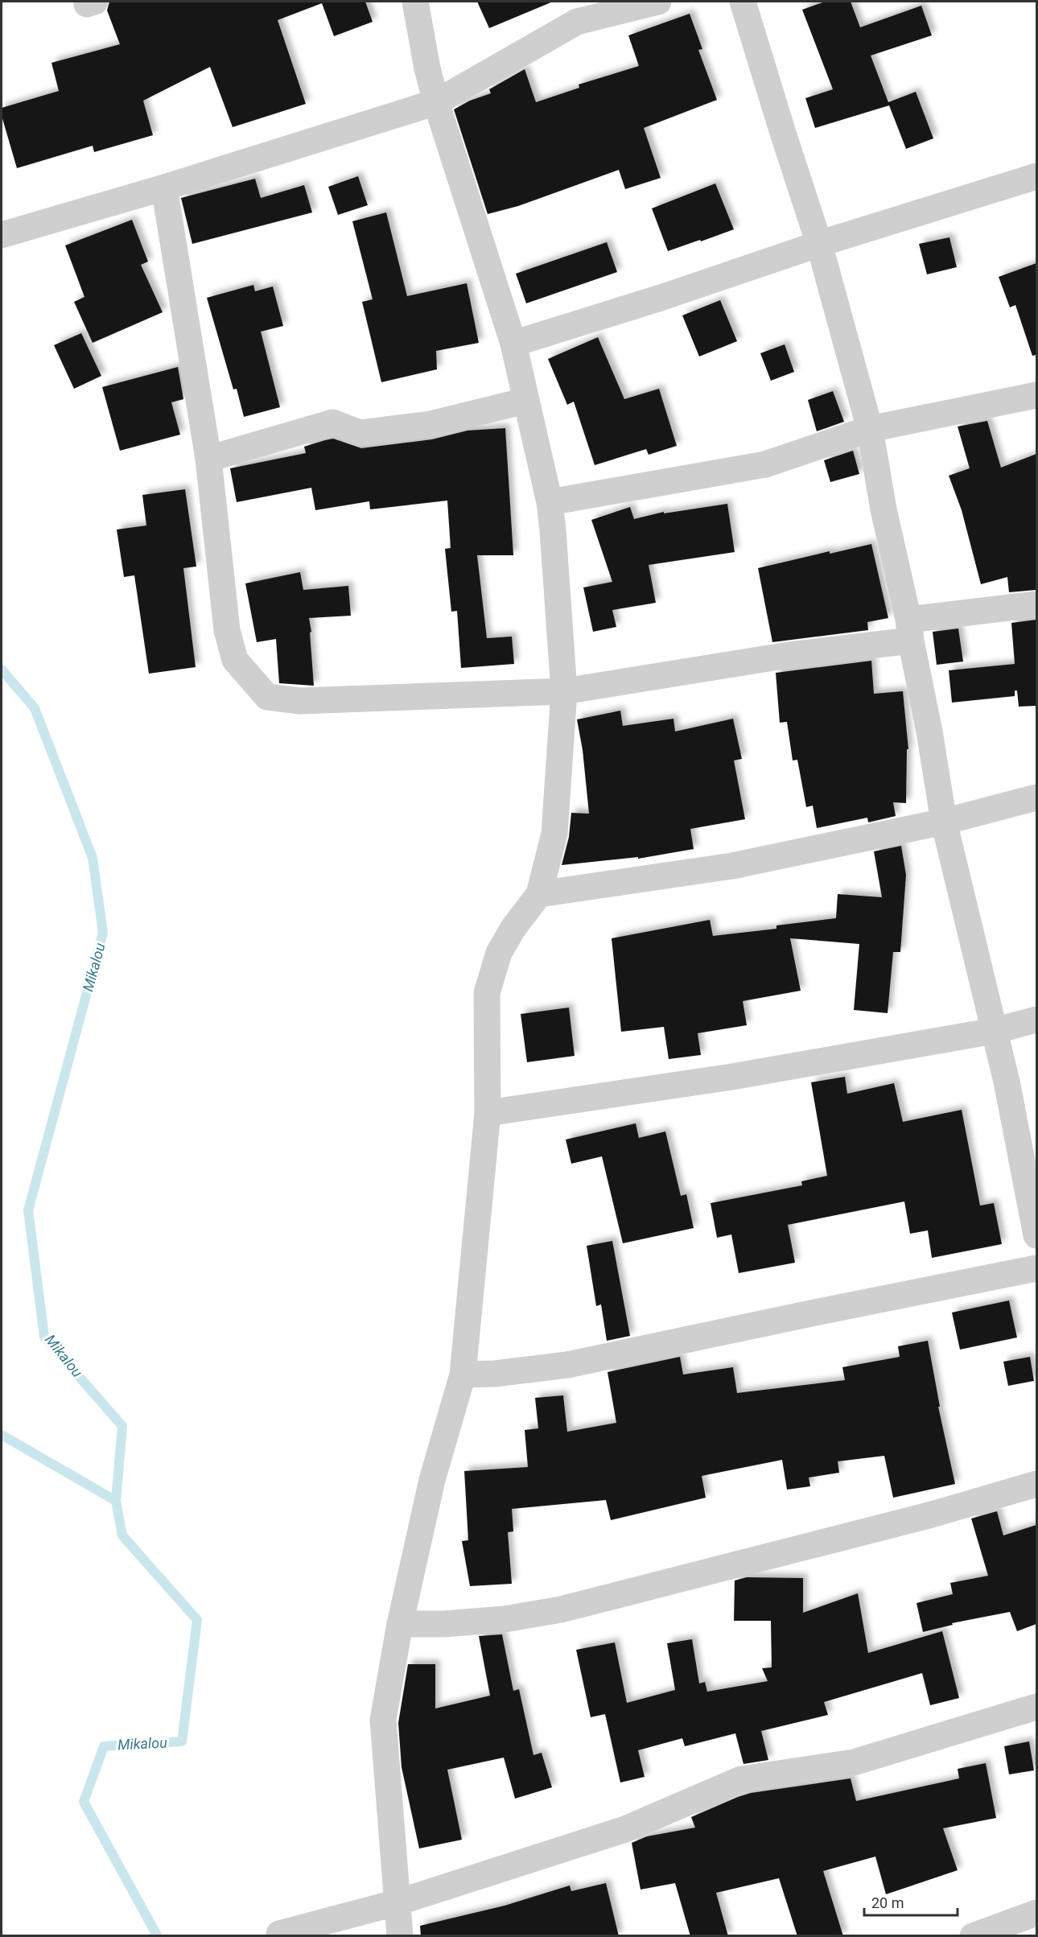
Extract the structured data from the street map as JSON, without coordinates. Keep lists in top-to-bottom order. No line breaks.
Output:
{"water":["Mikalou"],"scale_bar":"20 m"}
